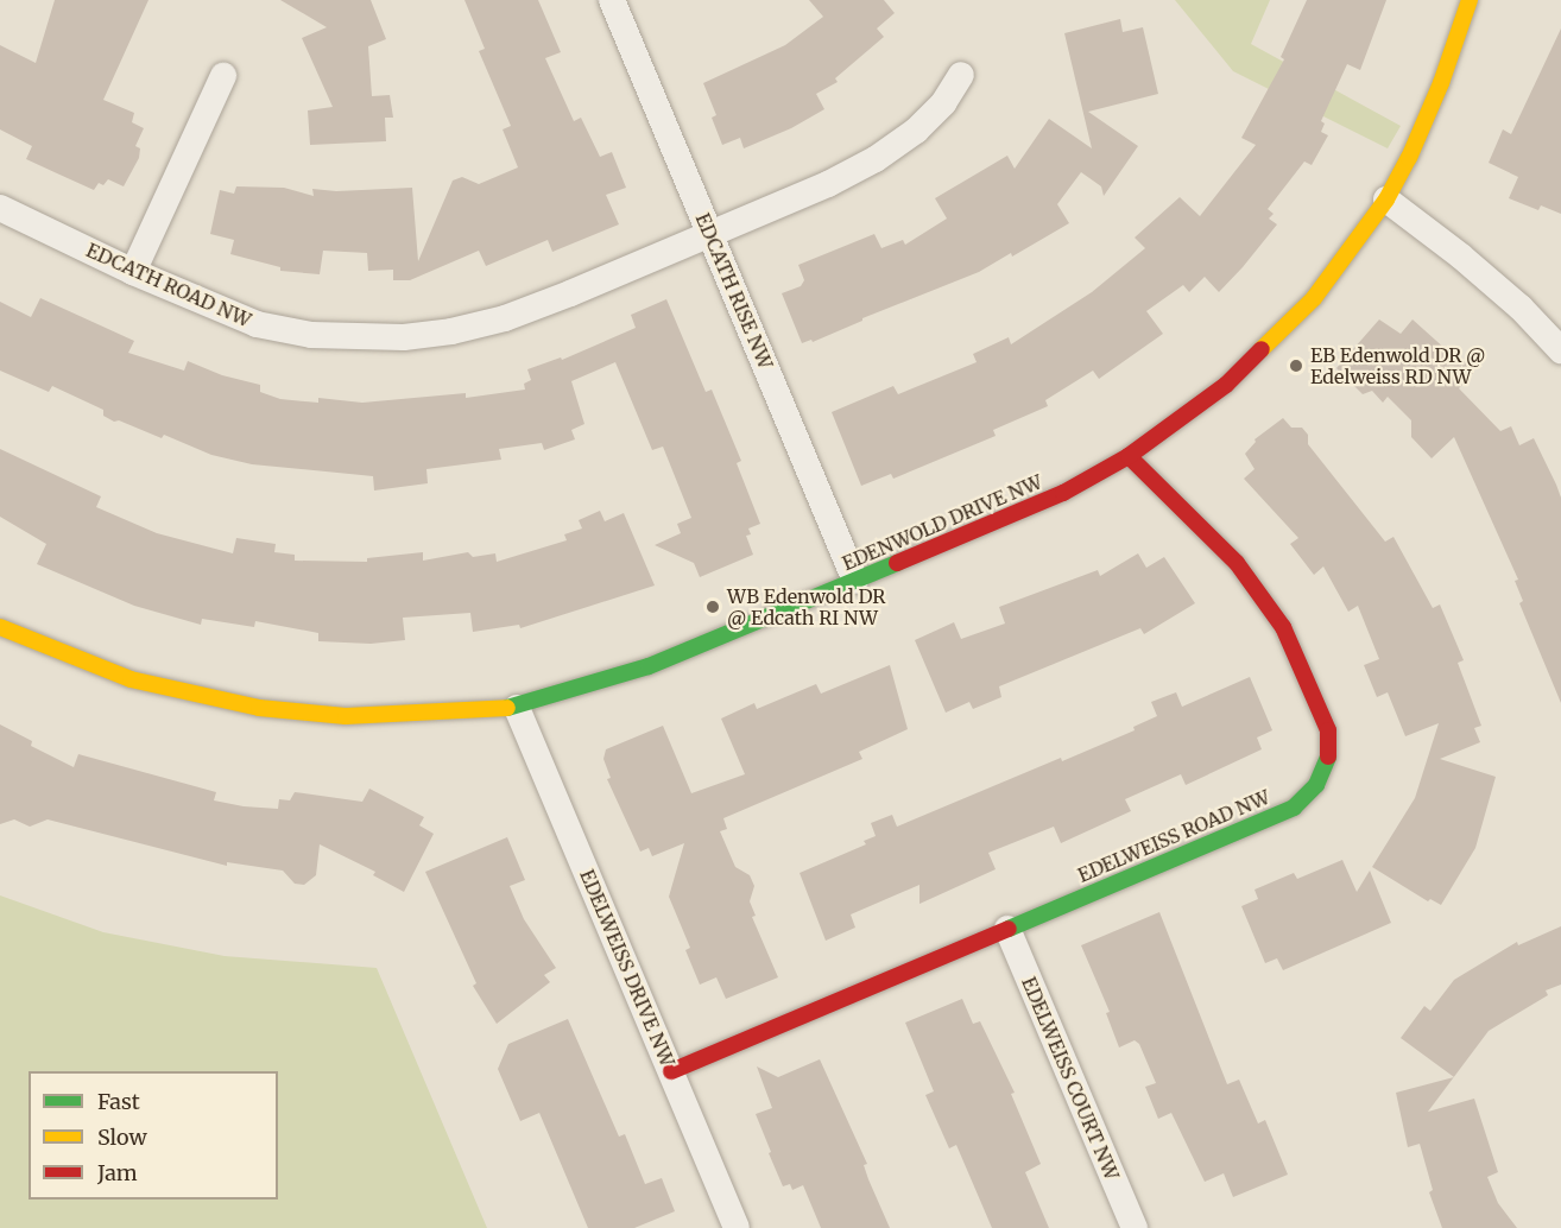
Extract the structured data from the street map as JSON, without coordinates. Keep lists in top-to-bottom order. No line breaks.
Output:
{"streets":{"street":["EDCATH ROAD NW","EDCATH RISE NW","EDENWOLD DRIVE NW","EDELWEISS ROAD NW","EDELWEISS DRIVE NW","EDELWEISS COURT NW"]},"crossings":[["EDCATH ROAD NW","EDCATH RISE NW"],["EDCATH RISE NW","EDENWOLD DRIVE NW"],["EDENWOLD DRIVE NW","EDELWEISS ROAD NW"],["EDENWOLD DRIVE NW","EDELWEISS DRIVE NW"],["EDELWEISS ROAD NW","EDELWEISS DRIVE NW"],["EDELWEISS ROAD NW","EDELWEISS COURT NW"]],"places":["EB Edenwold DR @ Edelweiss RD NW","WB Edenwold DR @ Edcath RI NW"],"legend":["Fast","Slow","Jam"]}
